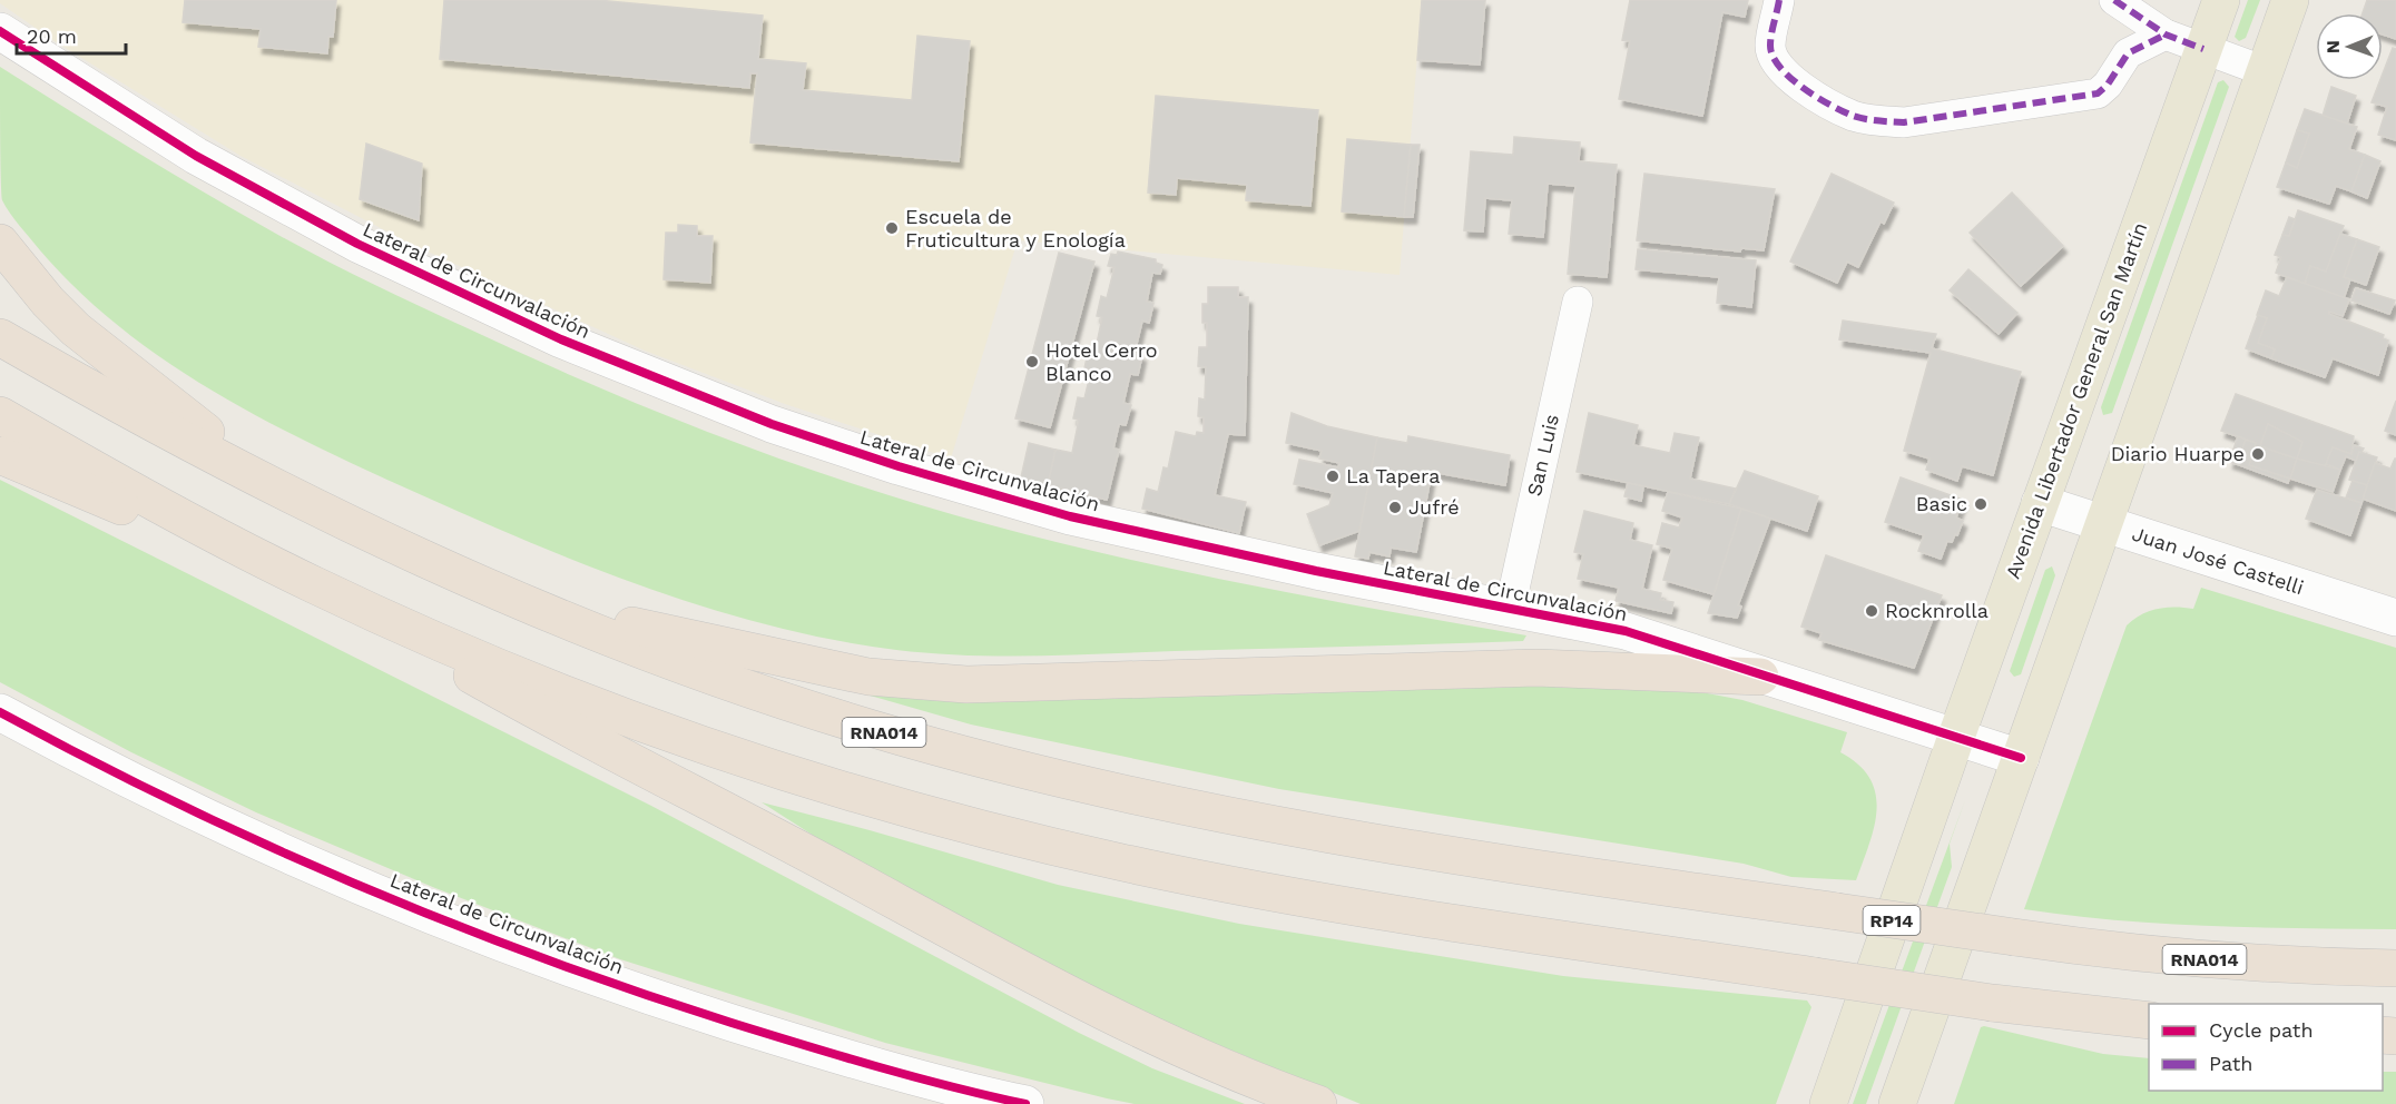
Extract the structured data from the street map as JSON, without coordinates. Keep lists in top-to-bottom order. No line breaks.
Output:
{"streets":{"highway":["RNA014"],"main road":["Avenida Libertador General San Martín","RP14"],"street":["Lateral de Circunvalación","San Luis","Juan José Castelli"]},"crossings":[["Lateral de Circunvalación","Avenida Libertador General San Martín"],["Lateral de Circunvalación","San Luis"],["Avenida Libertador General San Martín","Juan José Castelli"]],"places":["Escuela de Fruticultura y Enología","Hotel Cerro Blanco","Diario Huarpe","La Tapera","Basic","Jufré","Rocknrolla"],"legend":["Cycle path","Path"],"scale_bar":"20 m","north":"left"}
